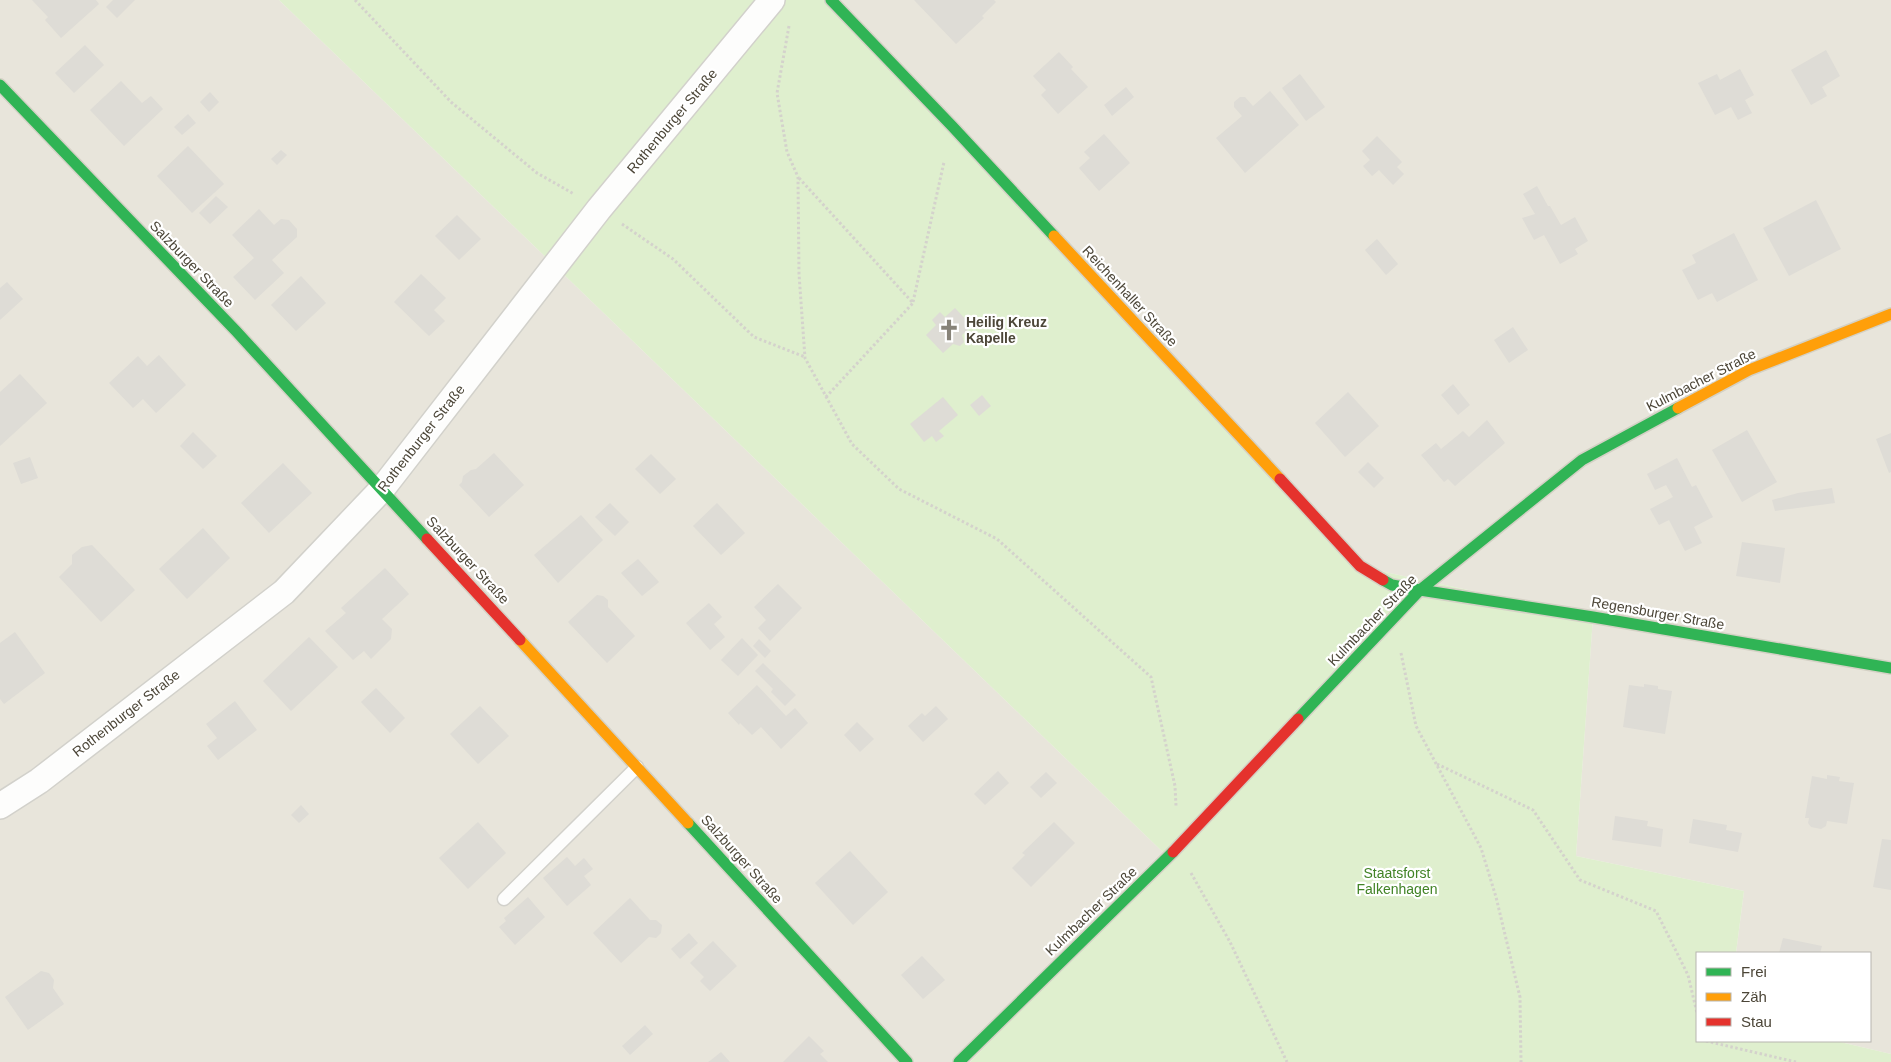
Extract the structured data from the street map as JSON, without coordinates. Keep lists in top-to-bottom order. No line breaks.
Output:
{"streets":{"street":["Rothenburger Straße","Salzburger Straße","Reichenhaller Straße","Kulmbacher Straße","Regensburger Straße"]},"crossings":[["Rothenburger Straße","Salzburger Straße"],["Reichenhaller Straße","Kulmbacher Straße"],["Reichenhaller Straße","Regensburger Straße"],["Kulmbacher Straße","Regensburger Straße"]],"parks":["Staatsforst Falkenhagen"],"places":{"church":["Heilig Kreuz Kapelle"]},"legend":["Frei","Zäh","Stau"]}
